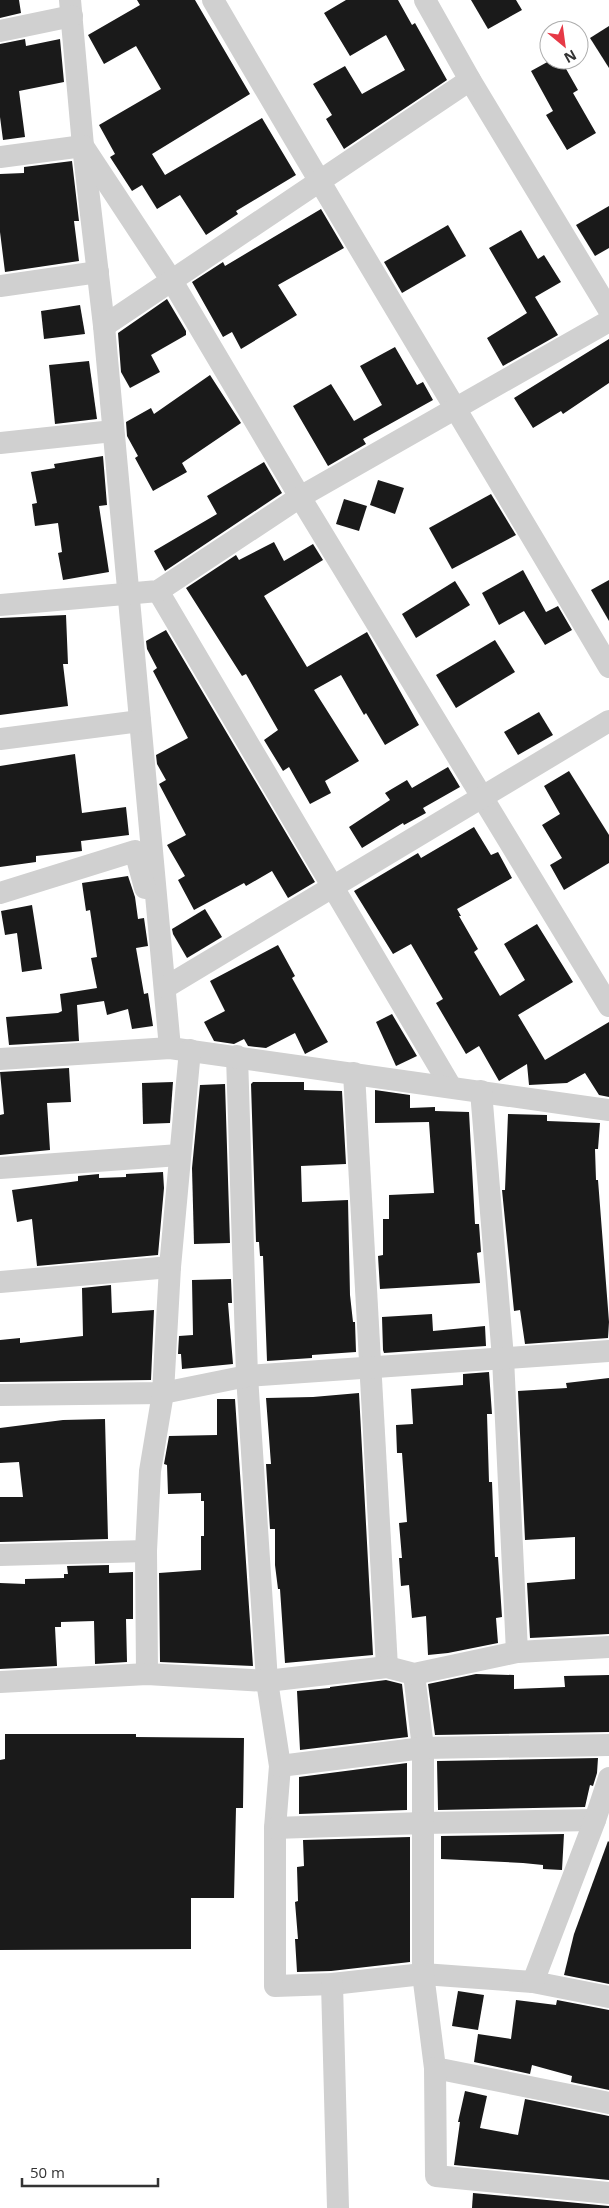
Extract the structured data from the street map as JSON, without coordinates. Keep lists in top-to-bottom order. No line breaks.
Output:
{"scale_bar":"50 m","north":"bottom right"}
